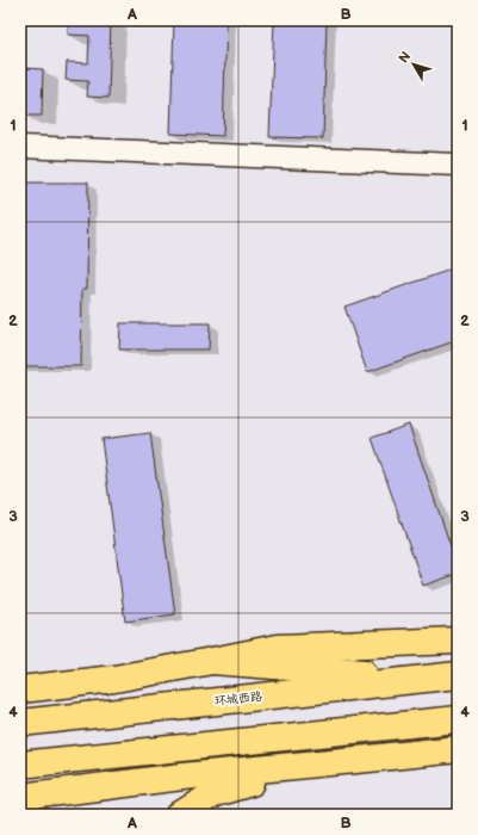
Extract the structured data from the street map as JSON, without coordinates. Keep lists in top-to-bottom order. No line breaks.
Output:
{"streets":{"main road":["环城西路"]},"north":"top left","grid":{"columns":["A","B"],"rows":["1","2","3","4"]}}
